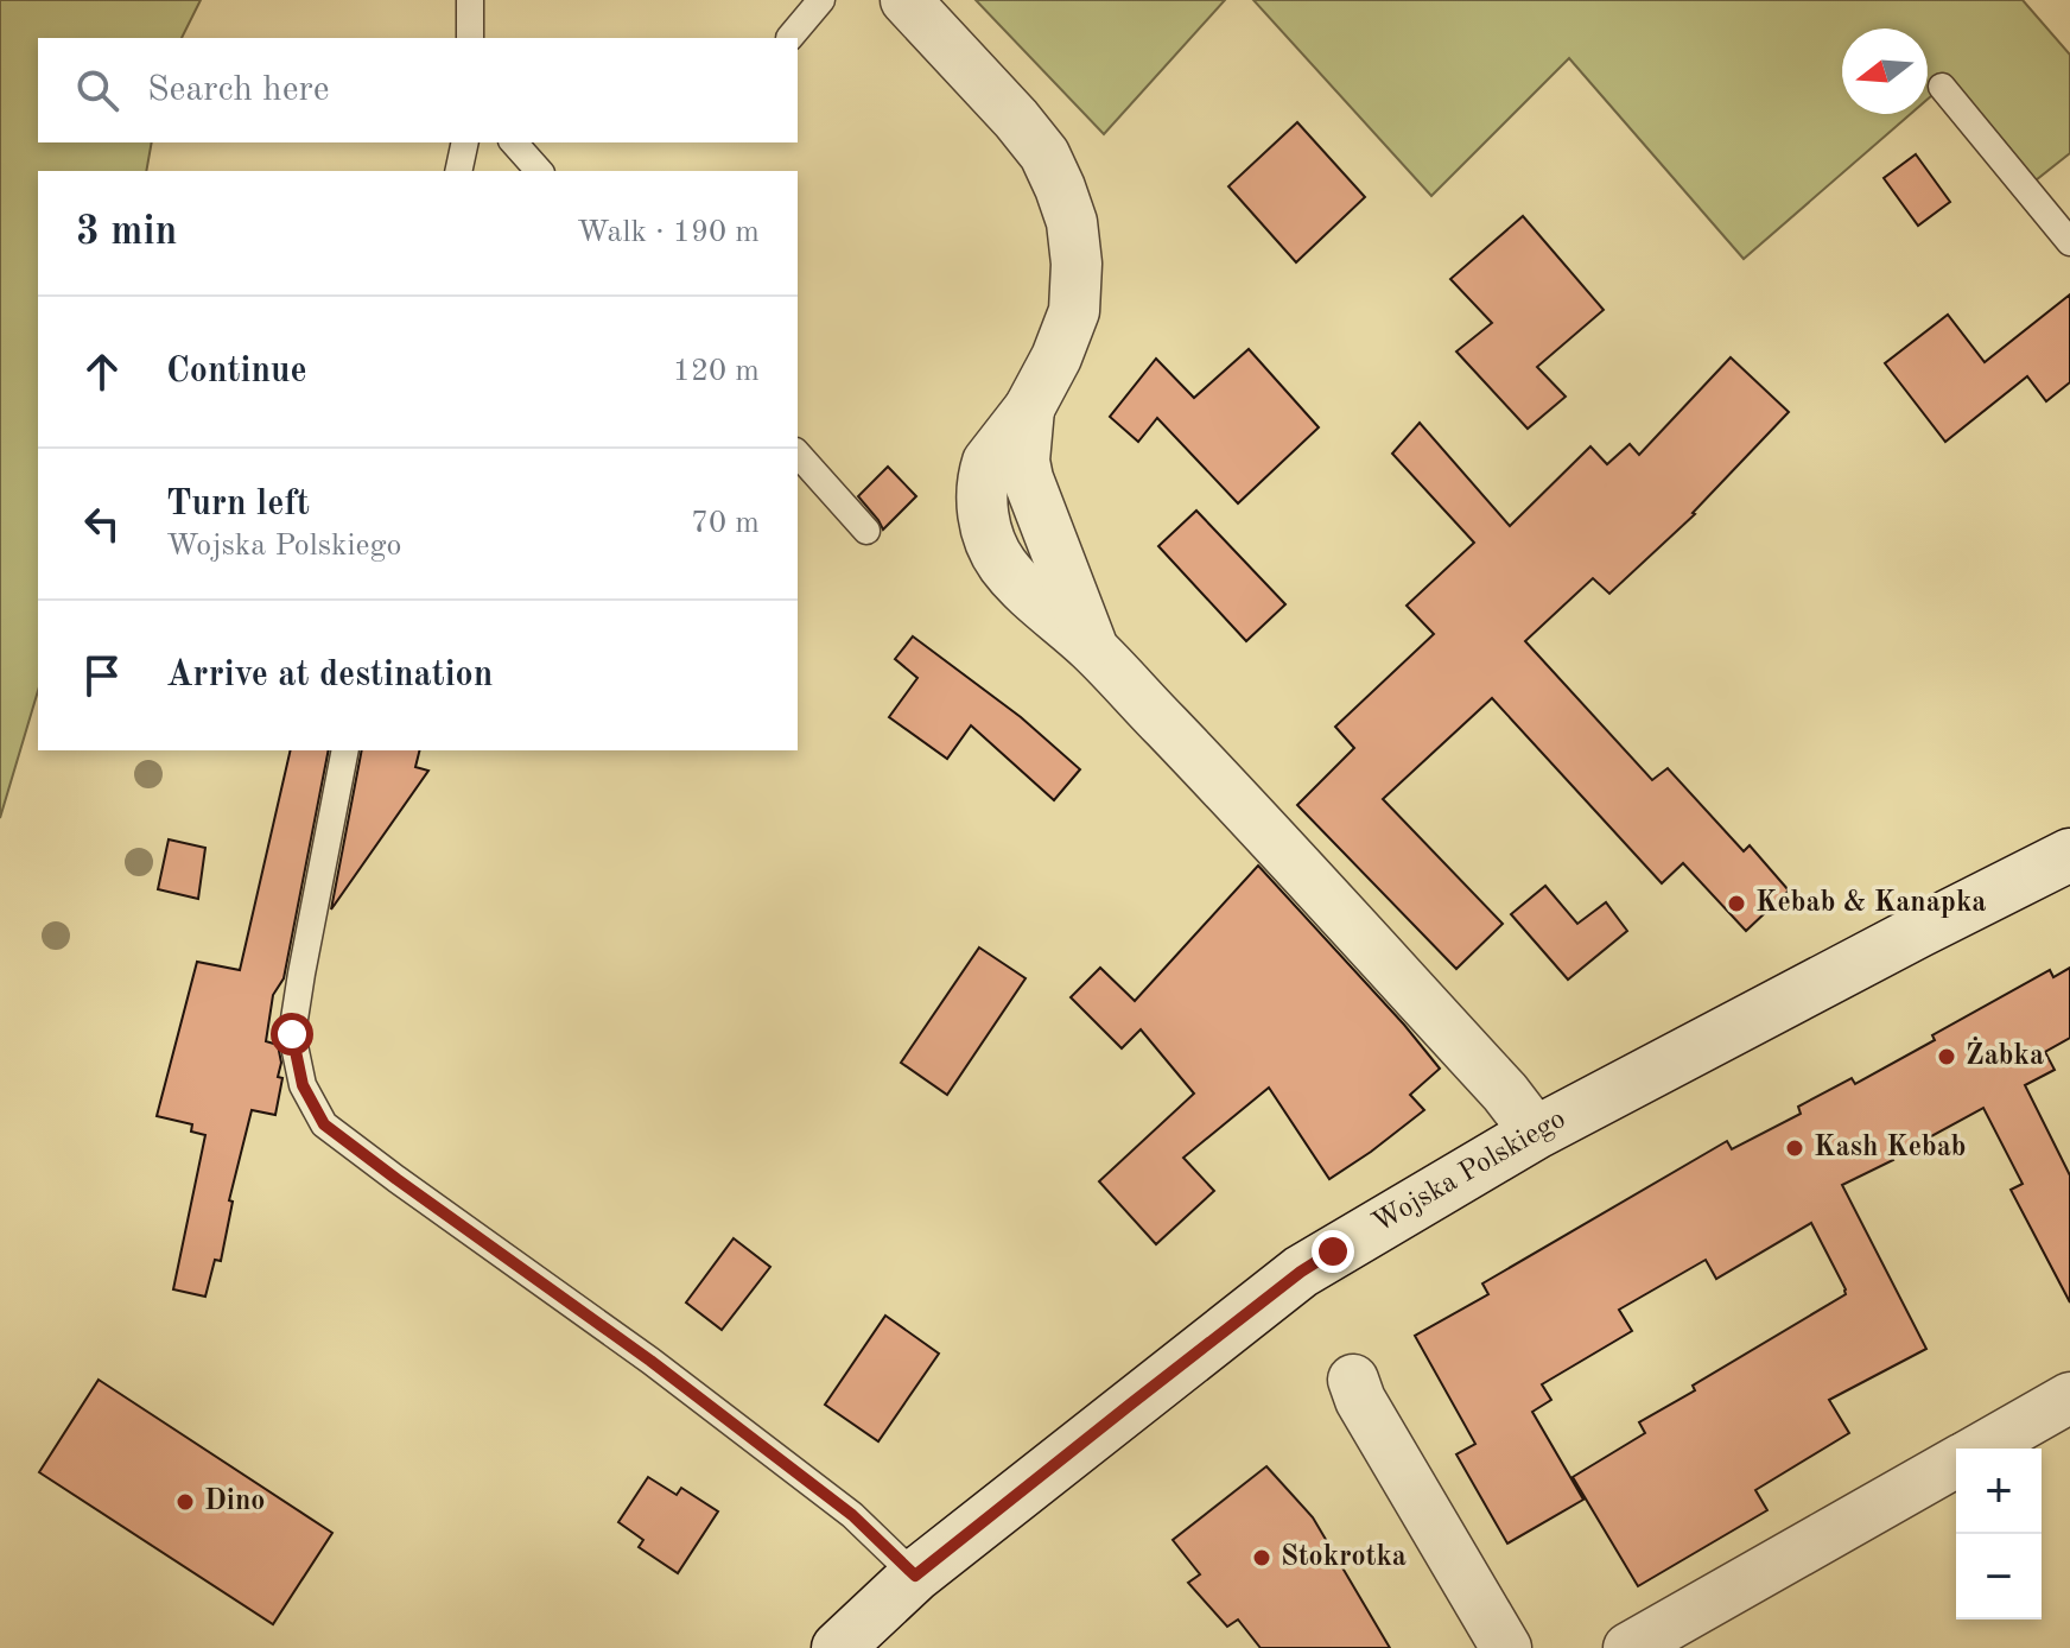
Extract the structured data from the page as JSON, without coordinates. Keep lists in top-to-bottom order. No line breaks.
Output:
{"streets":{"street":["Wojska Polskiego"]},"places":["Kebab & Kanapka","Żabka","Kash Kebab","Dino","Stokrotka"],"north":"left","page":{"search":"Search here","heading":["3 min","Walk · 190 m"],"list":[["Continue","120 m"],["Turn left","Wojska Polskiego","70 m"],"Arrive at destination"],"map_buttons":["+","−"]}}
